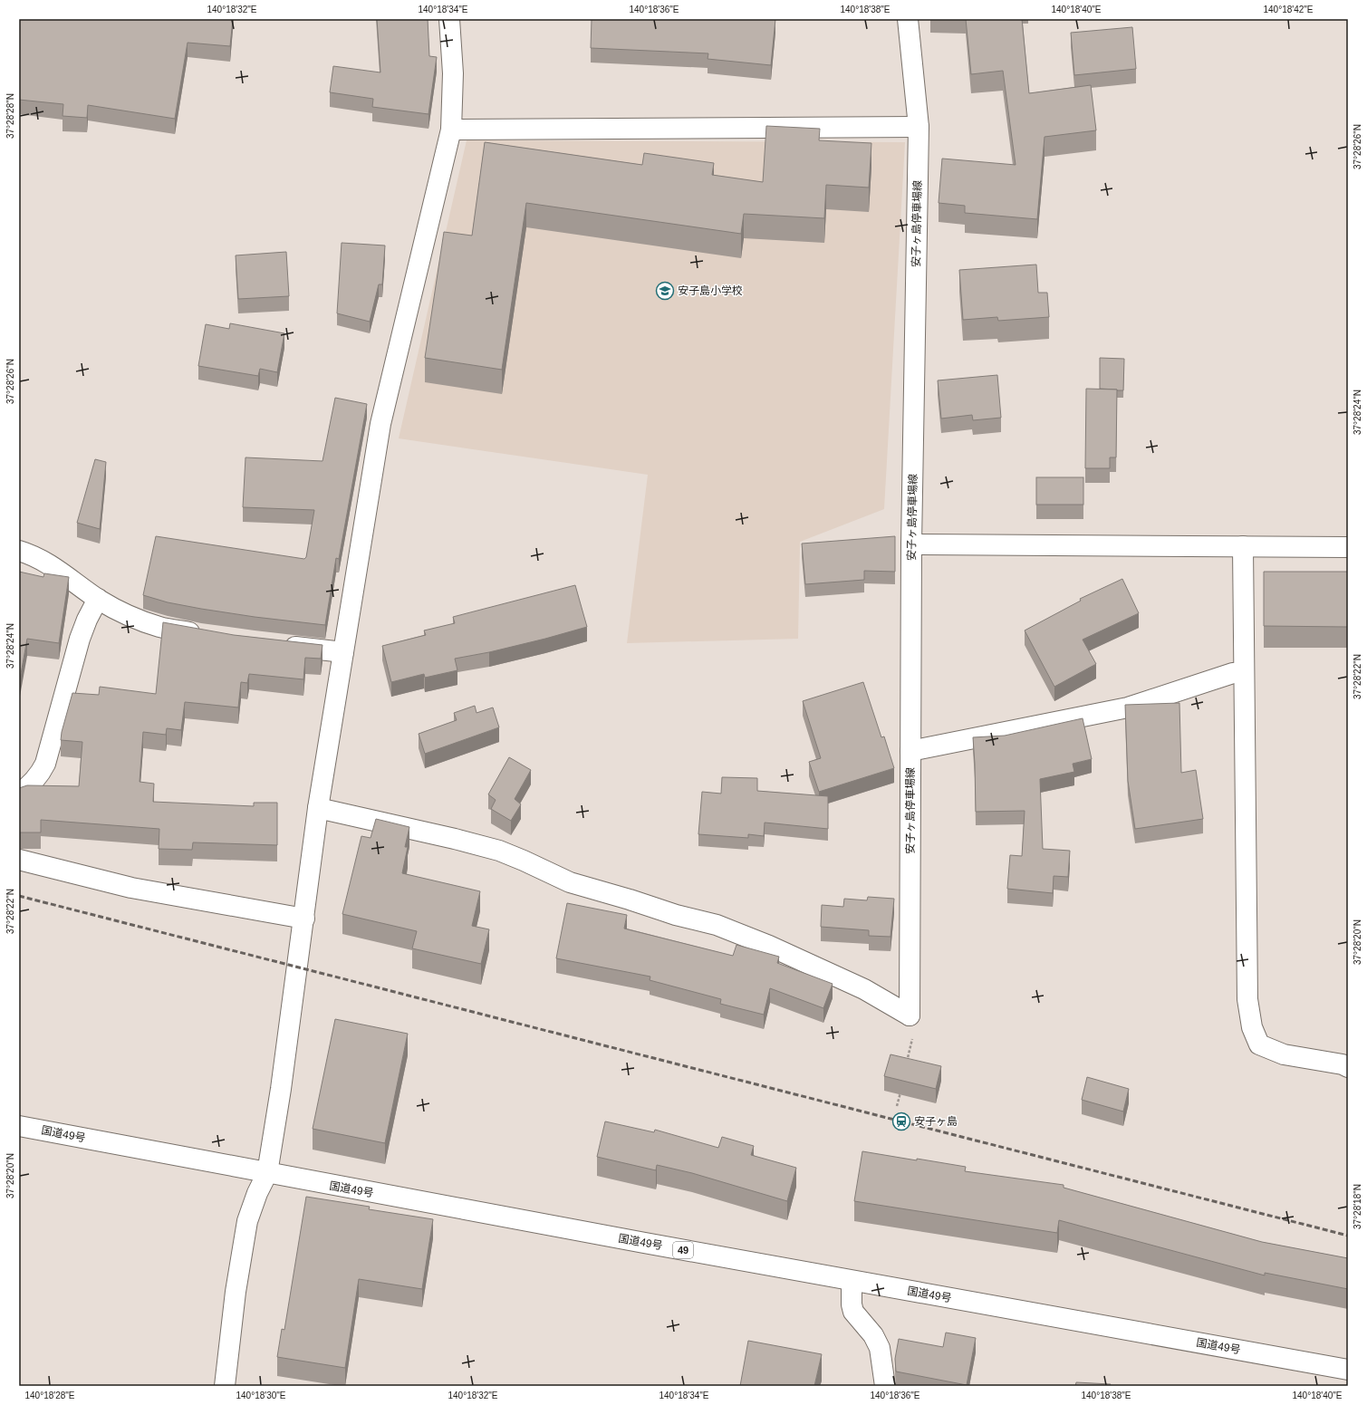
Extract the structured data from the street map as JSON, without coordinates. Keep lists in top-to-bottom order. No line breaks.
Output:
{"streets":{"main road":["安子ヶ島停車場線","国道49号","49"]},"places":{"school or university":["安子島小学校"],"station":["安子ヶ島"]},"coordinates":["140°18'32\"E","140°18'34\"E","140°18'36\"E","140°18'38\"E","140°18'40\"E","140°18'42\"E","37°28'28\"N","37°28'26\"N","37°28'24\"N","37°28'22\"N","37°28'20\"N","37°28'18\"N","140°18'28\"E","140°18'30\"E"]}
